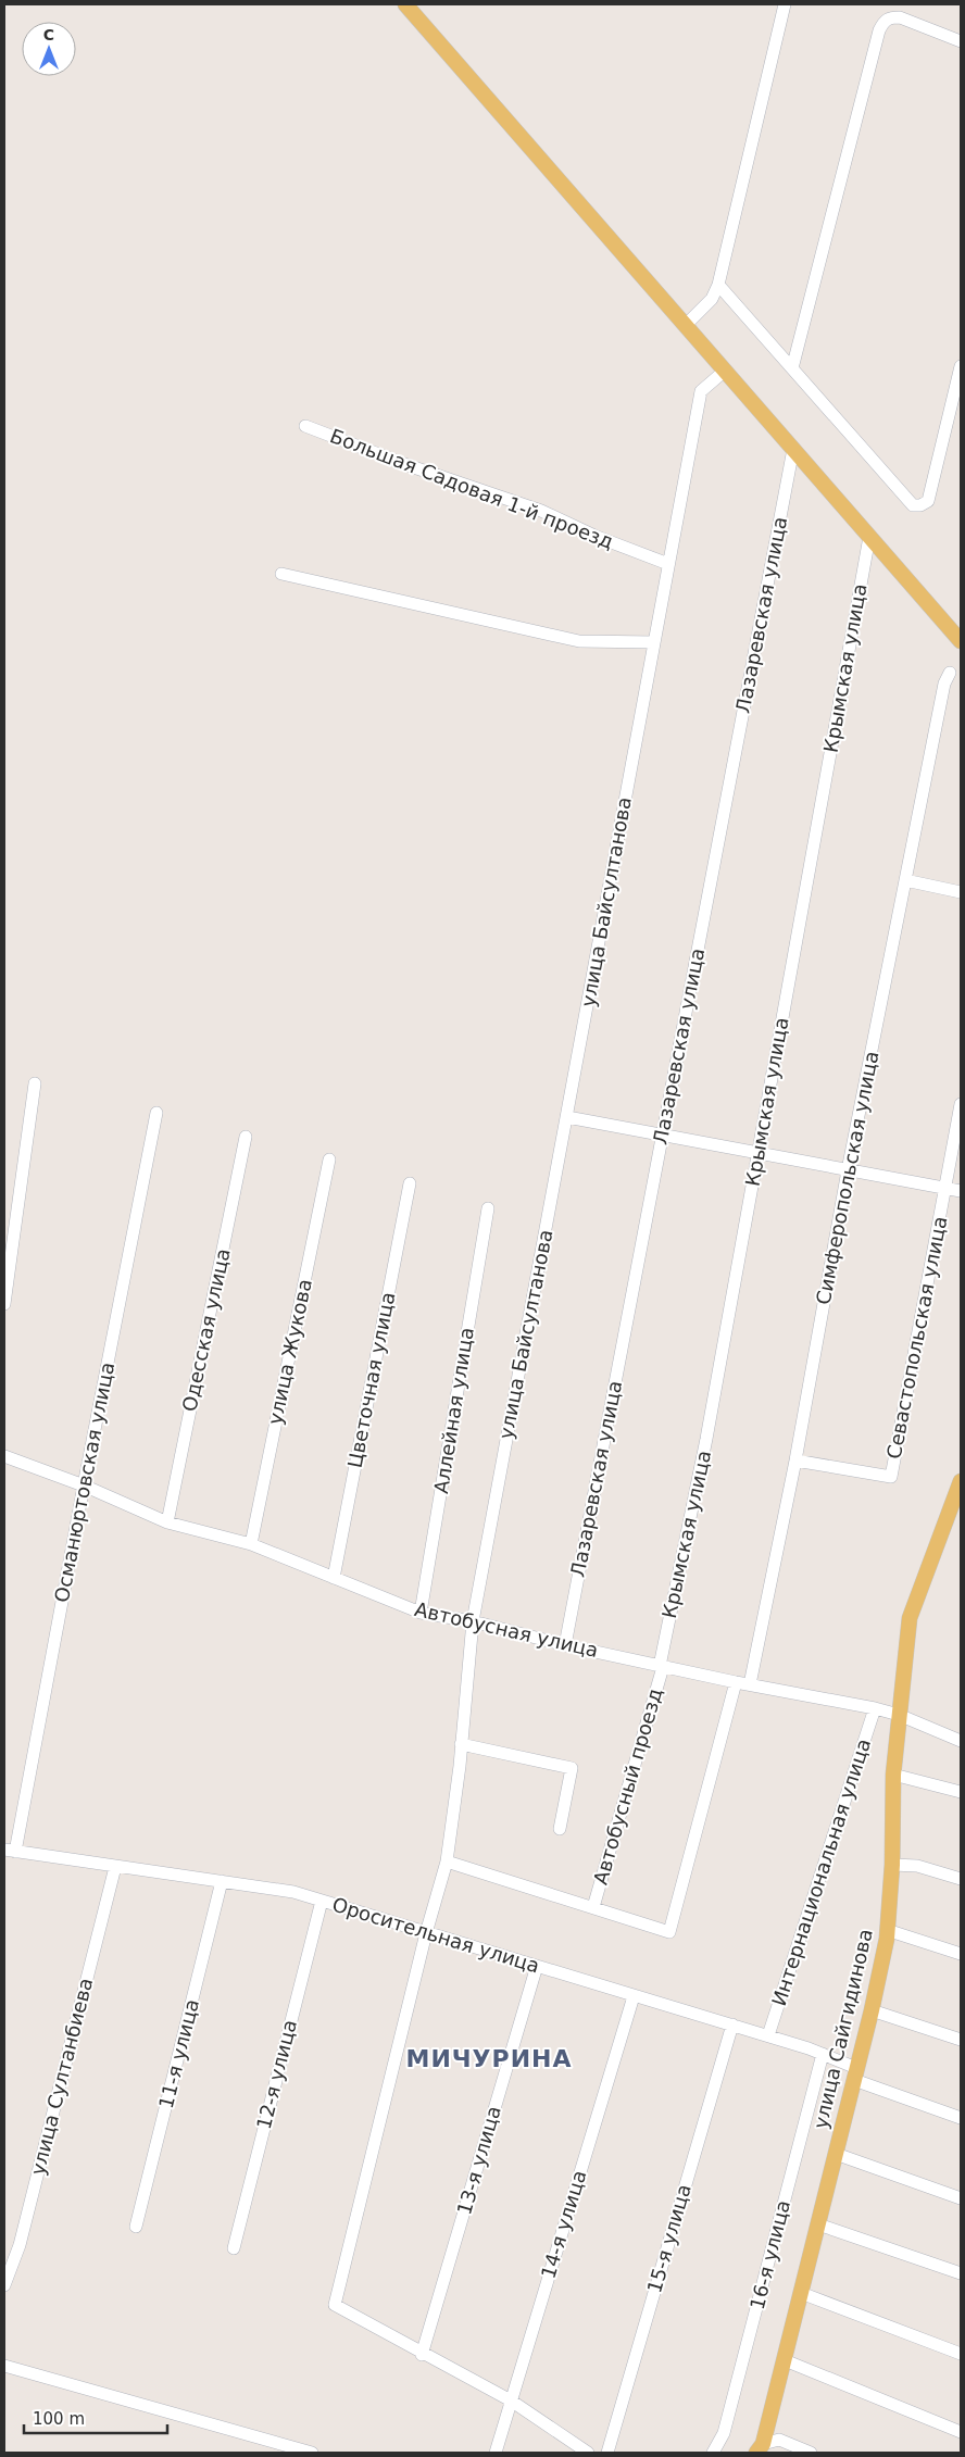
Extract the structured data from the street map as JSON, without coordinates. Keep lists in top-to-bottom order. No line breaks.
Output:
{"streets":{"main road":["улица Сайгидинова"],"street":["Большая Садовая 1-й проезд","Лазаревская улица","Крымская улица","улица Байсултанова","Симферопольская улица","Одесская улица","Севастопольская улица","улица Жукова","Цветочная улица","Аллейная улица","Османюртовская улица","Автобусная улица","Автобусный проезд","Интернациональная улица","Оросительная улица","11-я улица","12-я улица","улица Султанбиева","13-я улица","14-я улица","15-я улица","16-я улица"]},"crossings":[["Большая Садовая 1-й проезд","улица Байсултанова"],["Лазаревская улица","Автобусная улица"],["Крымская улица","Автобусная улица"],["Крымская улица","Автобусный проезд"],["улица Байсултанова","Автобусная улица"],["улица Байсултанова","Оросительная улица"],["улица Байсултанова","13-я улица"],["Симферопольская улица","Севастопольская улица"],["Симферопольская улица","Автобусная улица"],["Одесская улица","Автобусная улица"],["улица Жукова","Автобусная улица"],["Цветочная улица","Автобусная улица"],["Аллейная улица","Автобусная улица"],["Османюртовская улица","Автобусная улица"],["Османюртовская улица","Оросительная улица"],["Автобусная улица","Автобусный проезд"],["Автобусная улица","Интернациональная улица"],["Автобусная улица","улица Сайгидинова"],["Интернациональная улица","Оросительная улица"],["Оросительная улица","улица Сайгидинова"],["Оросительная улица","11-я улица"],["Оросительная улица","12-я улица"],["Оросительная улица","улица Султанбиева"],["Оросительная улица","13-я улица"],["Оросительная улица","14-я улица"],["Оросительная улица","15-я улица"],["Оросительная улица","16-я улица"]],"districts":["МИЧУРИНА"],"scale_bar":"100 m","north":"top"}
